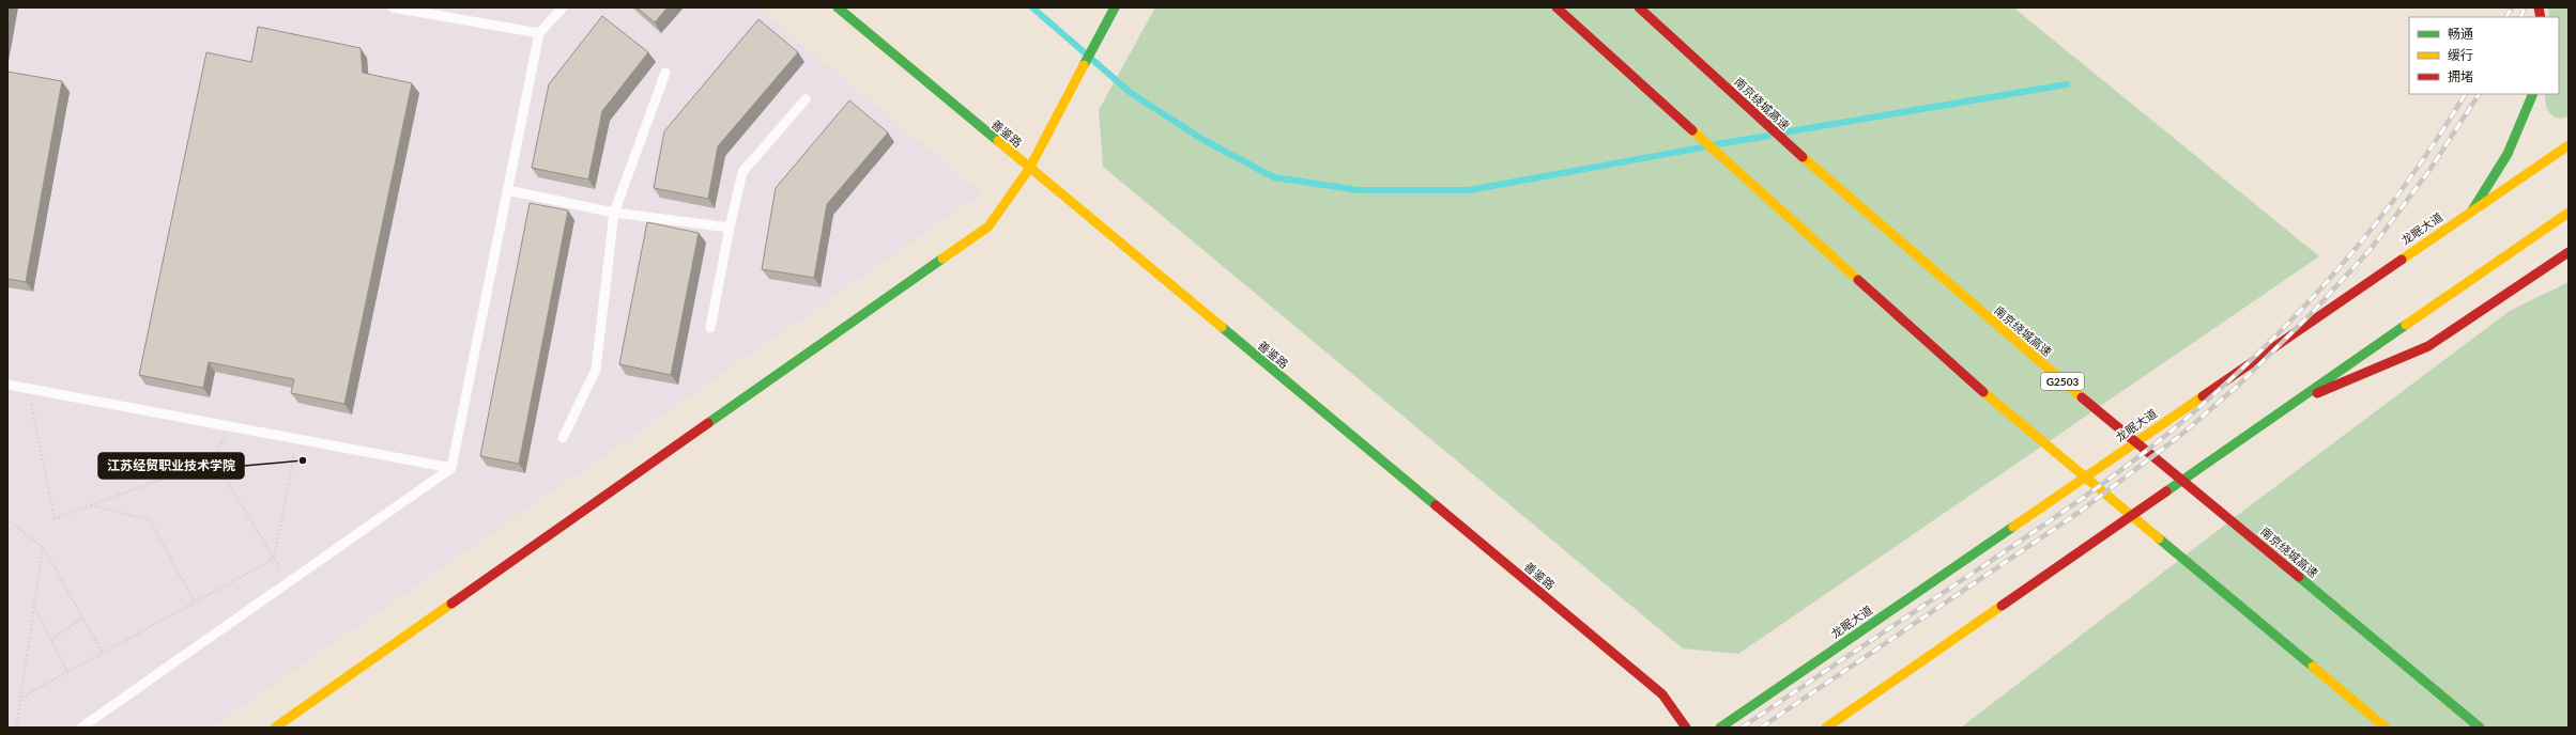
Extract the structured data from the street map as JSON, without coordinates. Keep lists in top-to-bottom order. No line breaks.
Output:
{"streets":{"main road":["南京绕城高速","善鉴路","龙眠大道","G2503"]},"places":["江苏经贸职业技术学院"],"legend":["畅通","缓行","拥堵"]}
